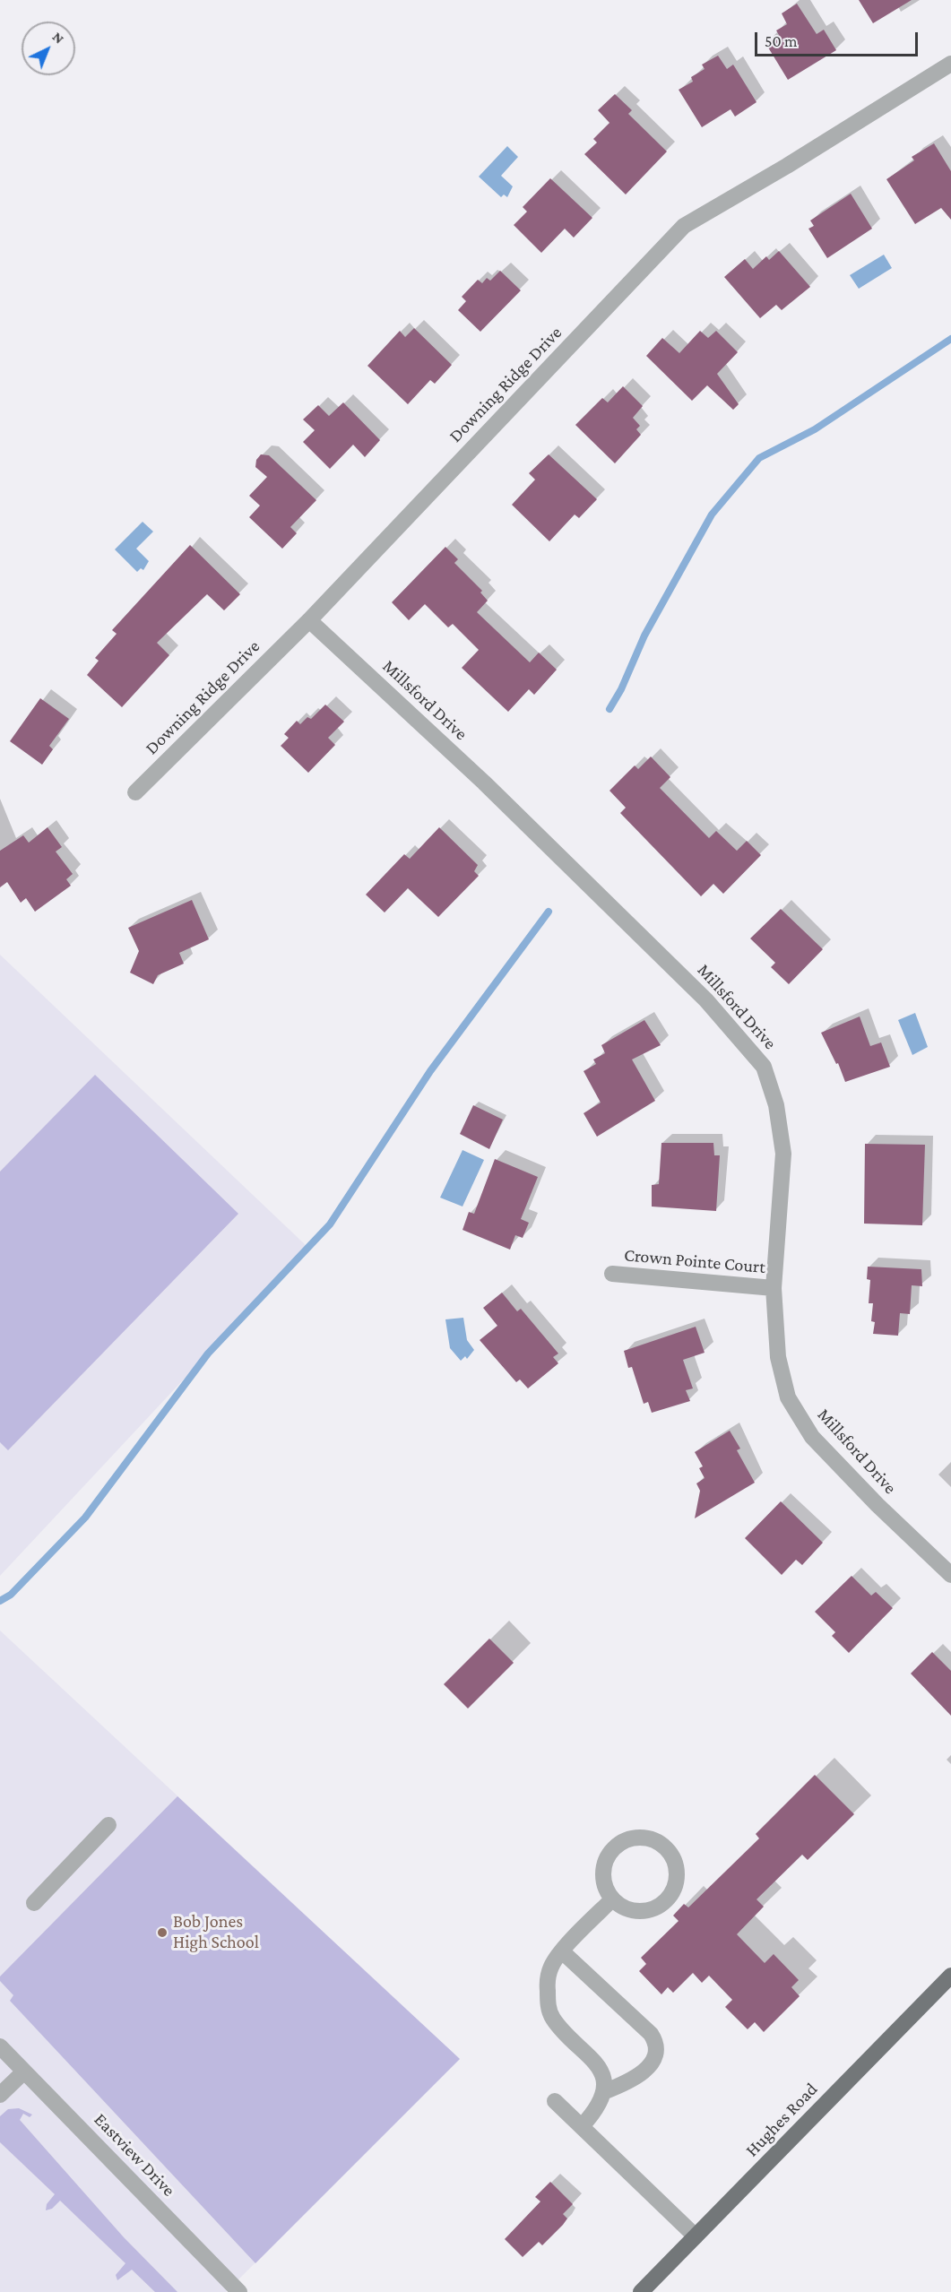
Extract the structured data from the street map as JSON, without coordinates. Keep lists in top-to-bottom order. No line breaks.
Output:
{"streets":{"main road":["Hughes Road"],"street":["Downing Ridge Drive","Millsford Drive","Crown Pointe Court","Eastview Drive"]},"crossings":[["Downing Ridge Drive","Millsford Drive"],["Millsford Drive","Crown Pointe Court"]],"places":["Bob Jones High School"],"scale_bar":"50 m","north":"top right"}
